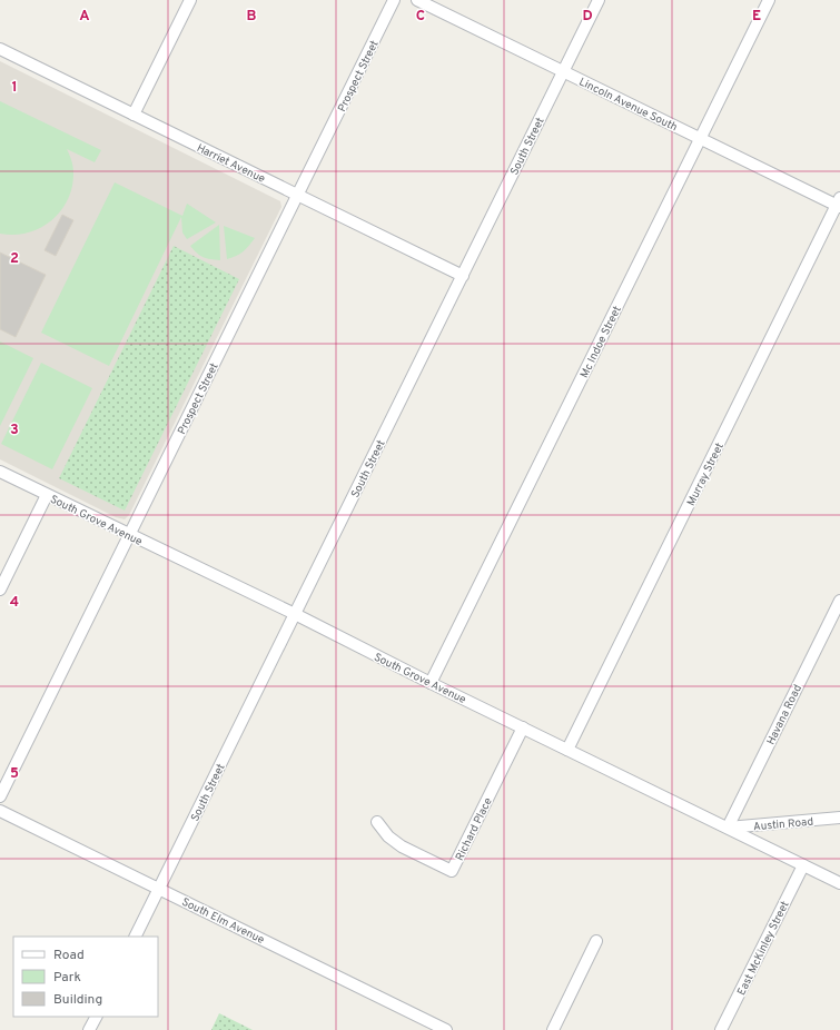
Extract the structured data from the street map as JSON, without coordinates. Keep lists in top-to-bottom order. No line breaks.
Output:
{"streets":{"street":["Prospect Street","Lincoln Avenue South","South Street","Harriet Avenue","Mc Indoe Street","Murray Street","South Grove Avenue","Havana Road","Austin Road","Richard Place","South Elm Avenue","East McKinley Street"]},"crossings":[["Prospect Street","Harriet Avenue"],["Prospect Street","South Grove Avenue"],["Lincoln Avenue South","South Street"],["Lincoln Avenue South","Mc Indoe Street"],["Lincoln Avenue South","Murray Street"],["South Street","Harriet Avenue"],["South Street","South Grove Avenue"],["South Street","South Elm Avenue"],["Mc Indoe Street","South Grove Avenue"],["Murray Street","South Grove Avenue"],["South Grove Avenue","Havana Road"],["South Grove Avenue","Austin Road"],["South Grove Avenue","Richard Place"],["South Grove Avenue","East McKinley Street"],["Havana Road","Austin Road"]],"legend":["Road","Park","Building"],"grid":{"columns":["A","B","C","D","E"],"rows":["1","2","3","4","5"]}}
